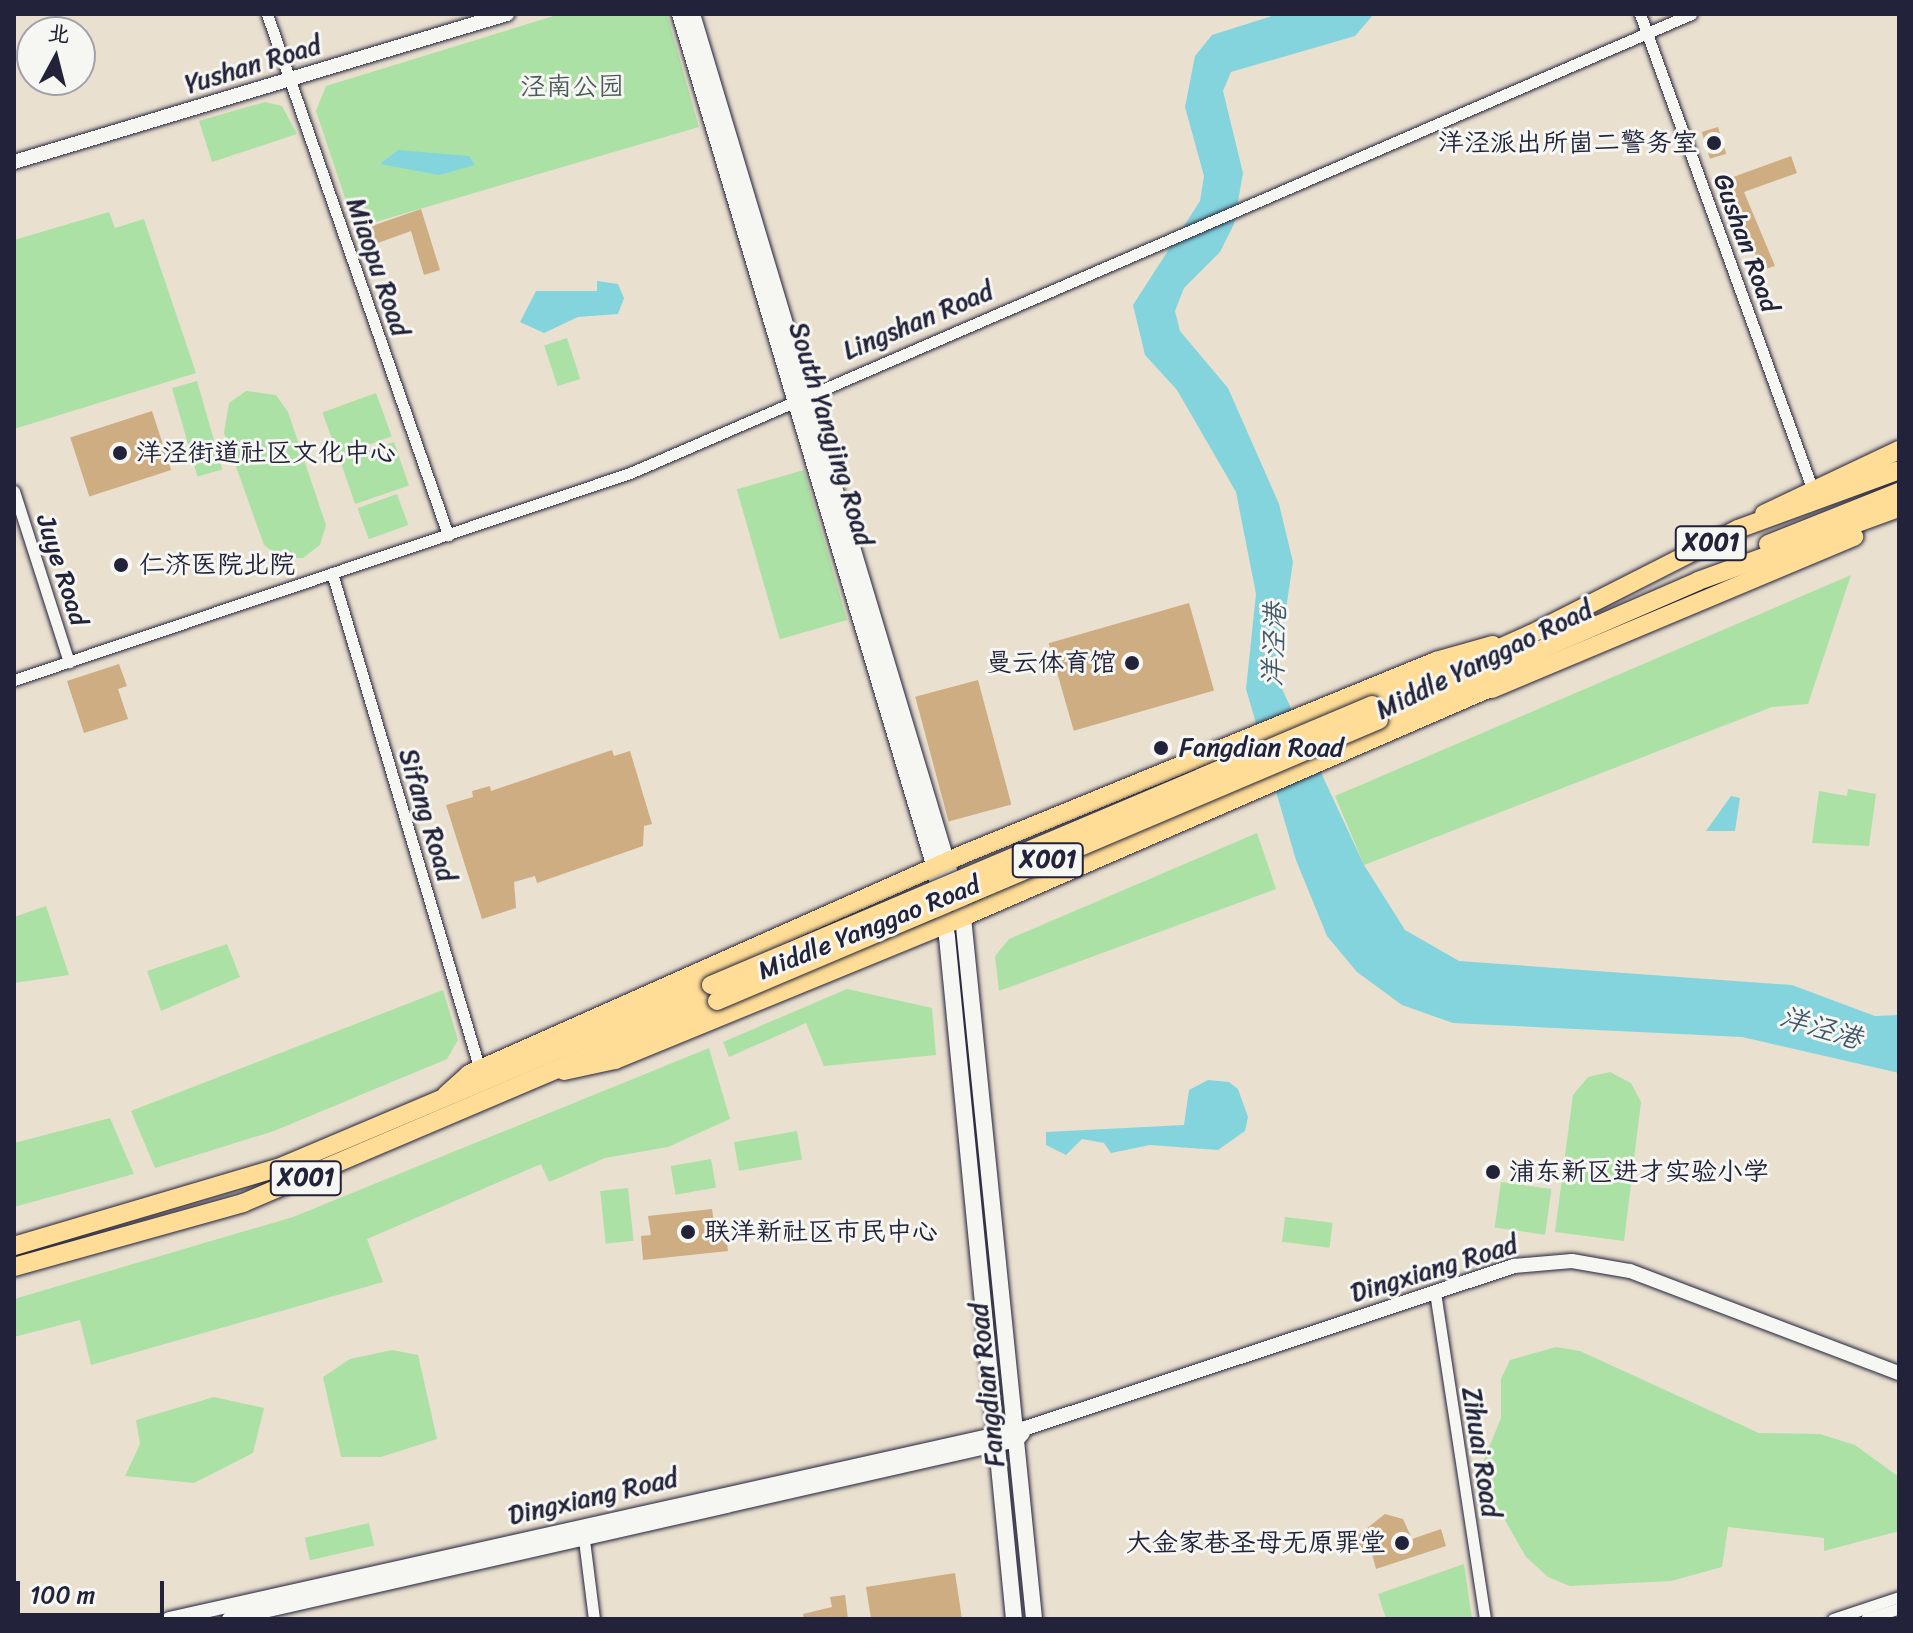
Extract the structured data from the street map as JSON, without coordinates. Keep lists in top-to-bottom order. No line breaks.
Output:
{"streets":{"main road":["South Yangjing Road","X001","Middle Yanggao Road","Fangdian Road"],"street":["Yushan Road","Gushan Road","Miaopu Road","Lingshan Road","Juye Road","Sifang Road","Dingxiang Road","Zihuai Road"]},"crossings":[["Yushan Road","Miaopu Road"],["Gushan Road","Lingshan Road"],["Miaopu Road","Lingshan Road"],["Lingshan Road","South Yangjing Road"],["Lingshan Road","Juye Road"],["Lingshan Road","Sifang Road"],["South Yangjing Road","Middle Yanggao Road"],["South Yangjing Road","Fangdian Road"],["Middle Yanggao Road","Sifang Road"],["Middle Yanggao Road","Fangdian Road"],["Dingxiang Road","Fangdian Road"],["Dingxiang Road","Zihuai Road"]],"water":["洋泾港"],"parks":["泾南公园"],"places":["洋泾派出所崮二警务室","洋泾街道社区文化中心","仁济医院北院","曼云体育馆","Fangdian Road","浦东新区进才实验小学","联洋新社区市民中心","大金家巷圣母无原罪堂"],"scale_bar":"100 m","north":"top"}
